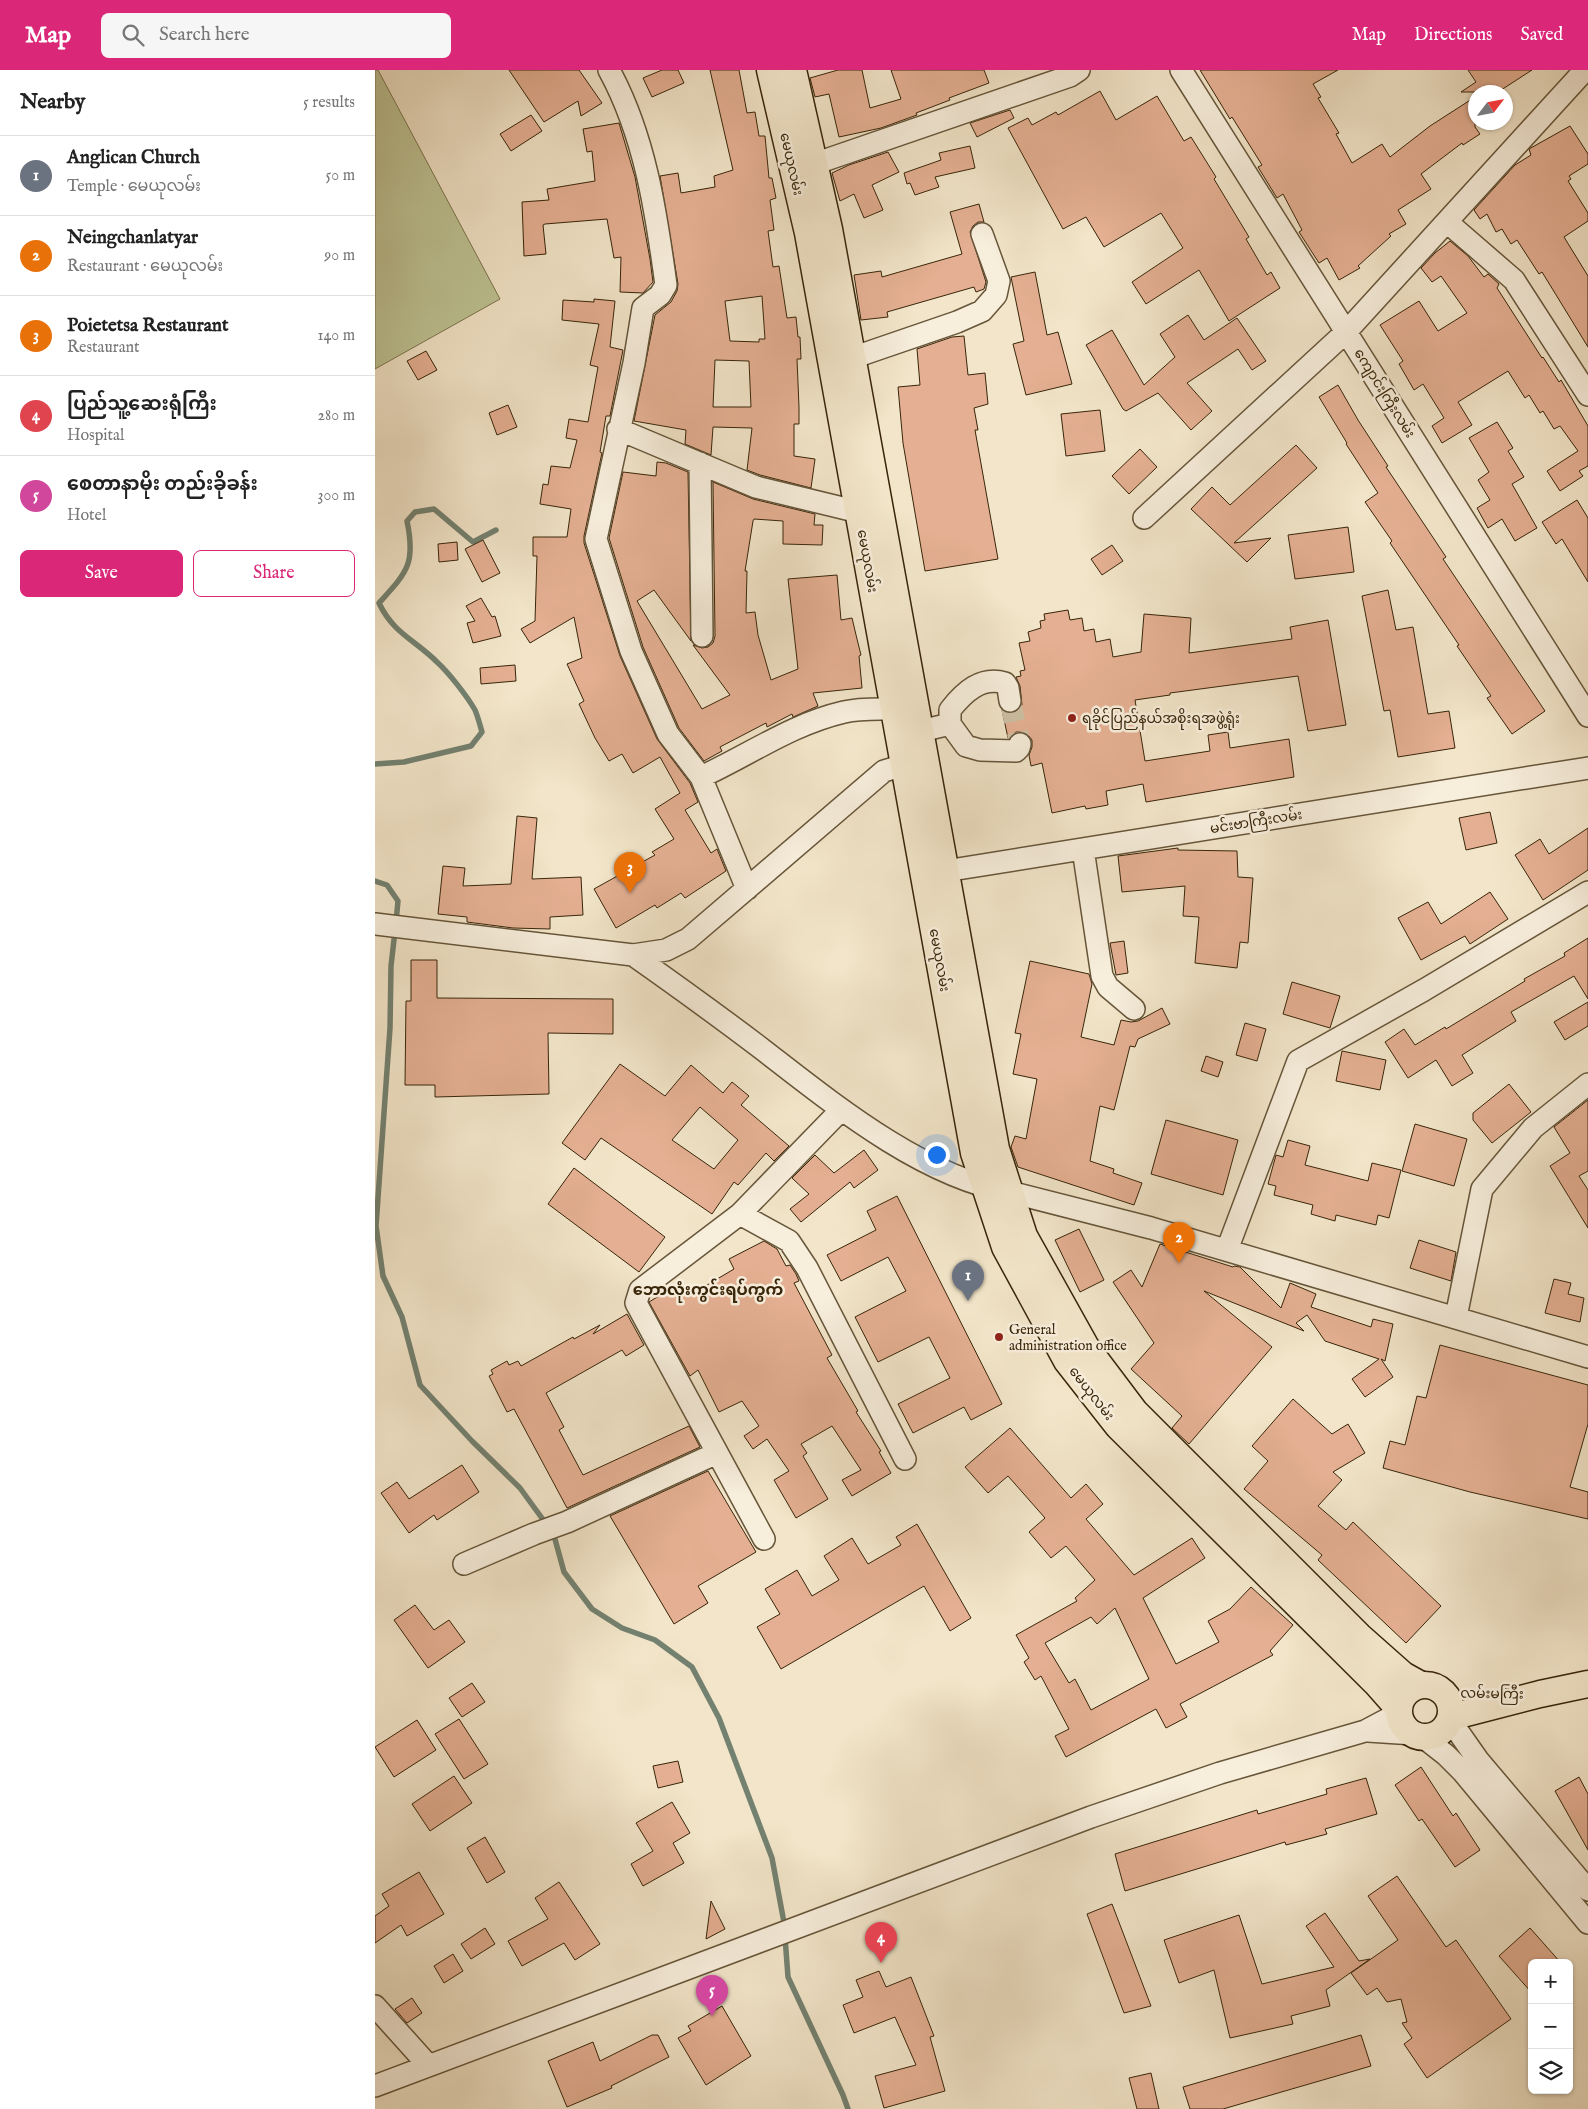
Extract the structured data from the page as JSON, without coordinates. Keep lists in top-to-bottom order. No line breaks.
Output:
{"streets":{"main road":["မေယုလမ်း","လမ်းမကြီး"],"street":["ကျောင်းကြီးလမ်း","မင်းဗာကြီးလမ်း"]},"crossings":[["မေယုလမ်း","မင်းဗာကြီးလမ်း"],["မေယုလမ်း","လမ်းမကြီး"]],"districts":["ဘောလုံးကွင်းရပ်ကွက်"],"places":["ရခိုင်ပြည်နယ်အစိုးရအဖွဲ့ရုံး","General administration office"],"north":"top right","page":{"header":"Map","search":"Search here","nav":["Map","Directions","Saved"],"heading":["Nearby","5 results"],"list":[{"mark":"1","name":"Anglican Church","note":"Temple · မေယုလမ်း","value":"50 m"},{"mark":"2","name":"Neingchanlatyar","note":"Restaurant · မေယုလမ်း","value":"90 m"},{"mark":"3","name":"Poietetsa Restaurant","note":"Restaurant","value":"140 m"},{"mark":"4","name":"ပြည်သူ့ဆေးရုံကြီး","note":"Hospital","value":"280 m"},{"mark":"5","name":"စေတာနာမိုး တည်းခိုခန်း","note":"Hotel","value":"300 m"}],"buttons":["Save","Share"],"pins":["3","2","1","4","5"],"map_buttons":["+","−"]}}
